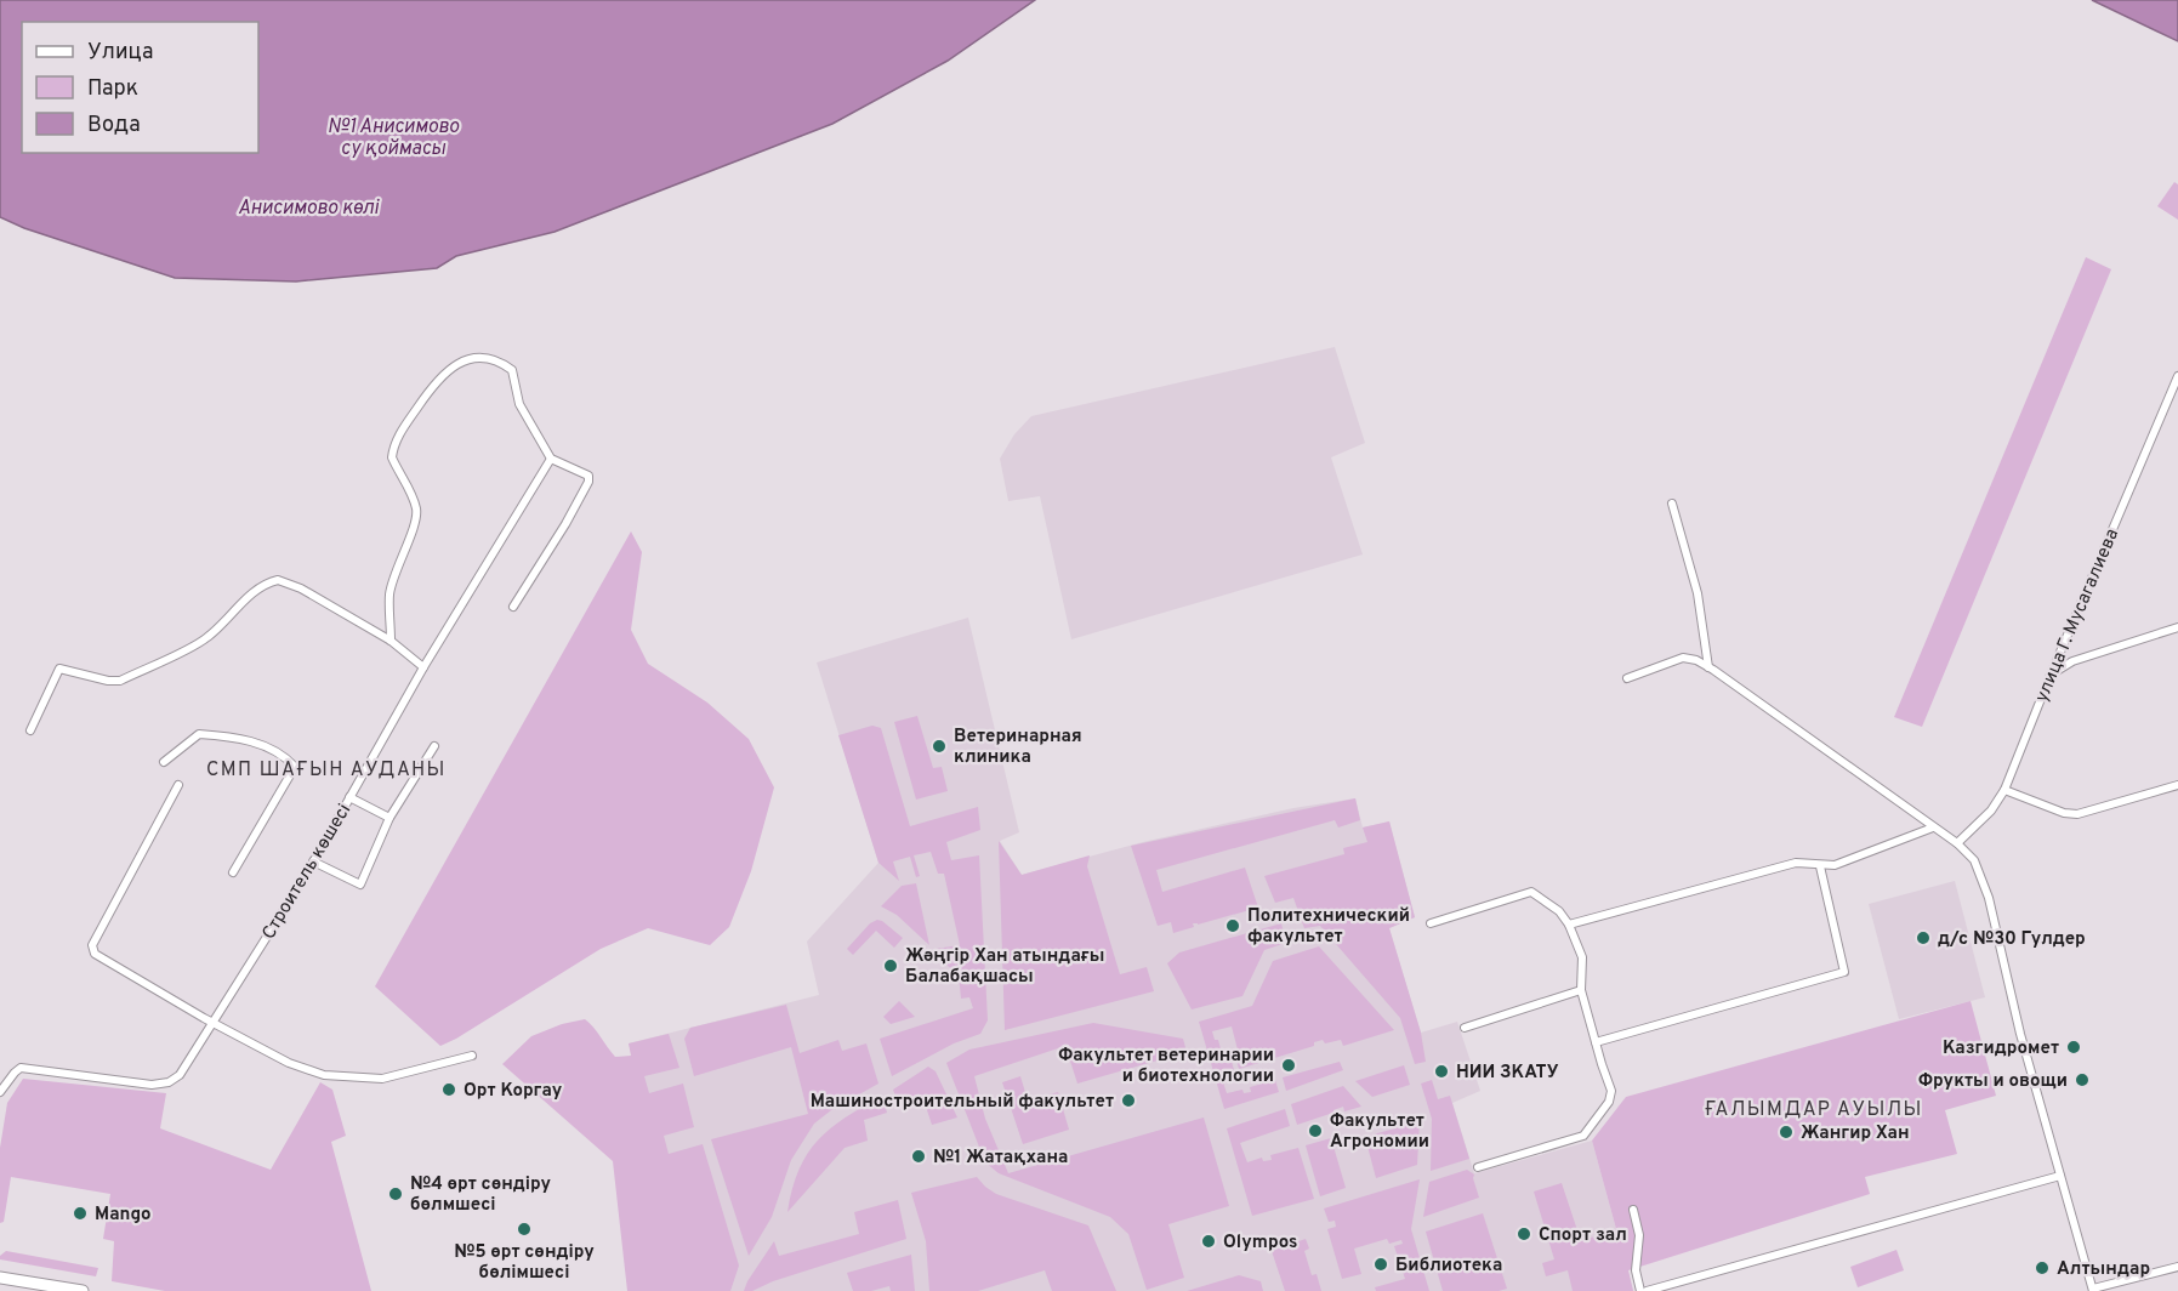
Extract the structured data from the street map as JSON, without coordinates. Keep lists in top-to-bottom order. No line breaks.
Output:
{"streets":{"street":["улица Г. Мусагалиева","Строитель көшесі"]},"districts":["СМП ШАҒЫН АУДАНЫ","ҒАЛЫМДАР АУЫЛЫ"],"water":["№1 Анисимово су қоймасы","Анисимово көлі"],"places":["Ветеринарная клиника","Политехнический факультет","д/с №30 Гулдер","Жәңгір Хан атындағы Балабақшасы","Казгидромет","Факультет ветеринарии и биотехнологии","НИИ ЗКАТУ","Фрукты и овощи","Орт Коргау","Машиностроительный факультет","Факультет Агрономии","Жангир Хан","№1 Жатақхана","№4 өрт сөндіру бөлмшесі","Mango","№5 өрт сөндіру бөлімшесі","Спорт зал","Olympos","Библиотека","Алтындар"],"legend":["Улица","Парк","Вода"]}
